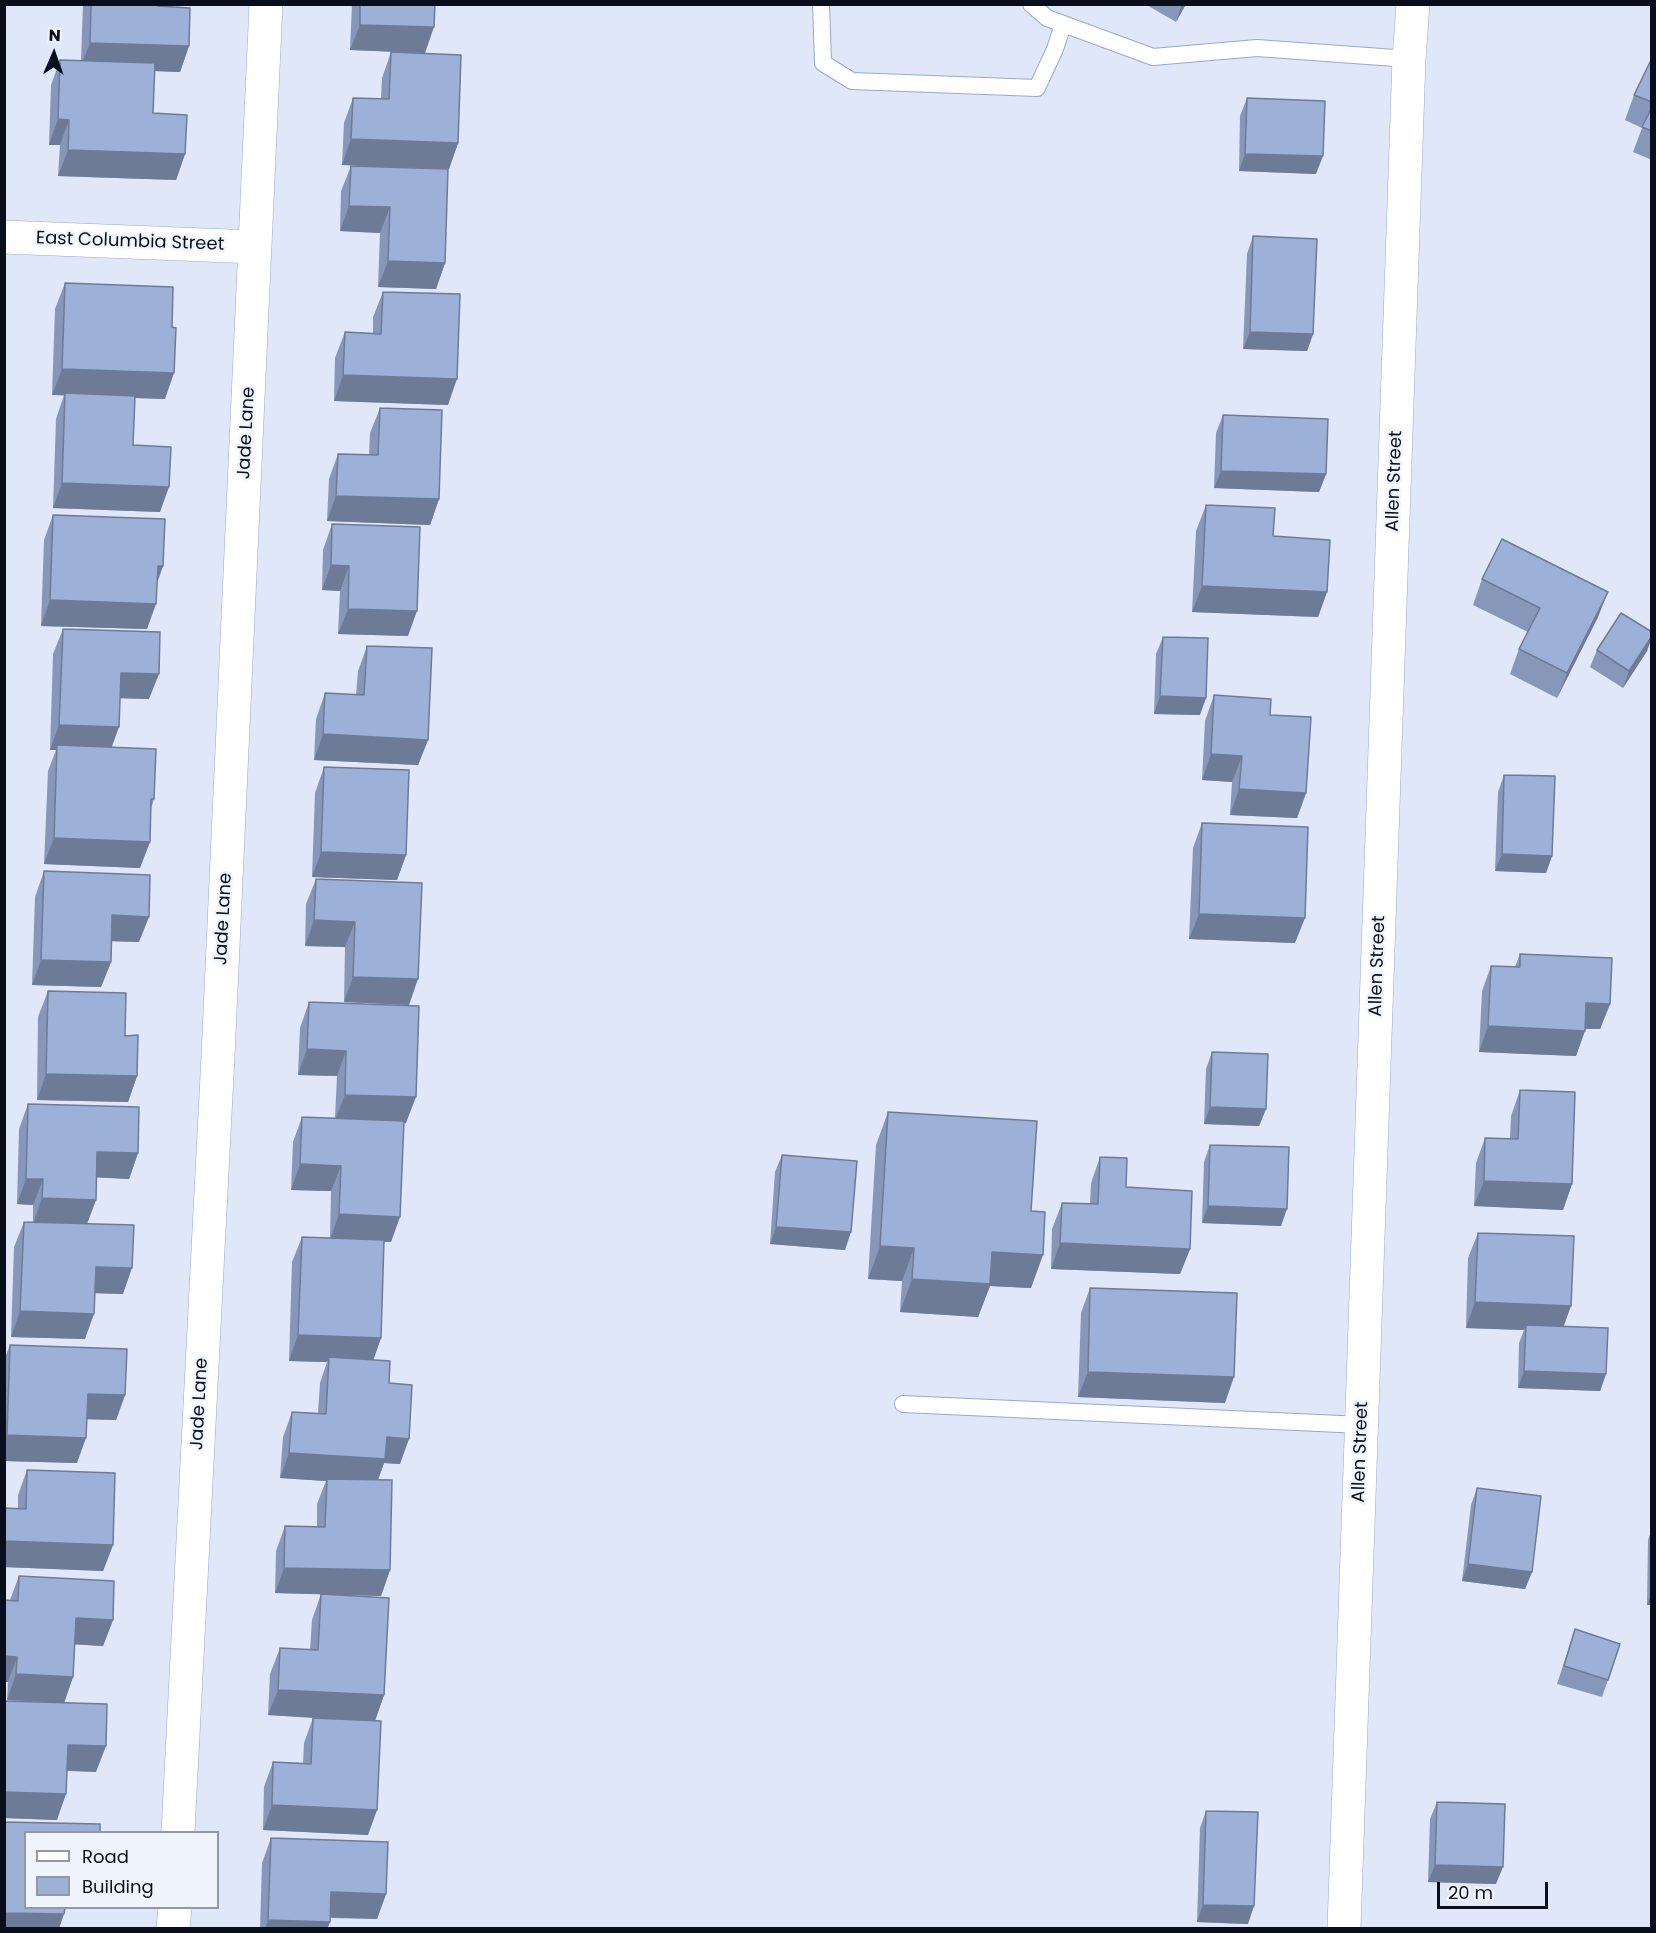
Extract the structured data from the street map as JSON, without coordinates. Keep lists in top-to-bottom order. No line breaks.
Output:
{"streets":{"street":["East Columbia Street","Jade Lane","Allen Street"]},"crossings":[["East Columbia Street","Jade Lane"]],"legend":["Road","Building"],"scale_bar":"20 m","north":"top"}
